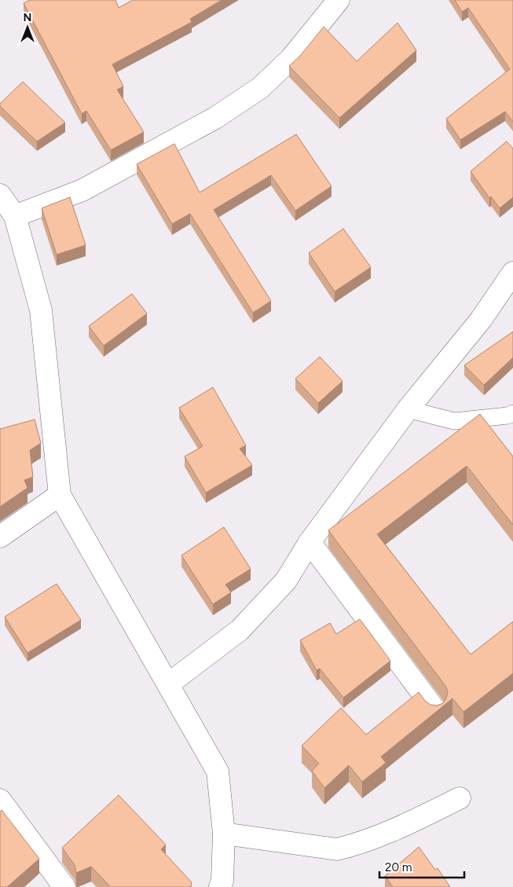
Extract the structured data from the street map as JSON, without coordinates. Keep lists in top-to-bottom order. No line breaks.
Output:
{"scale_bar":"20 m","north":"top"}
